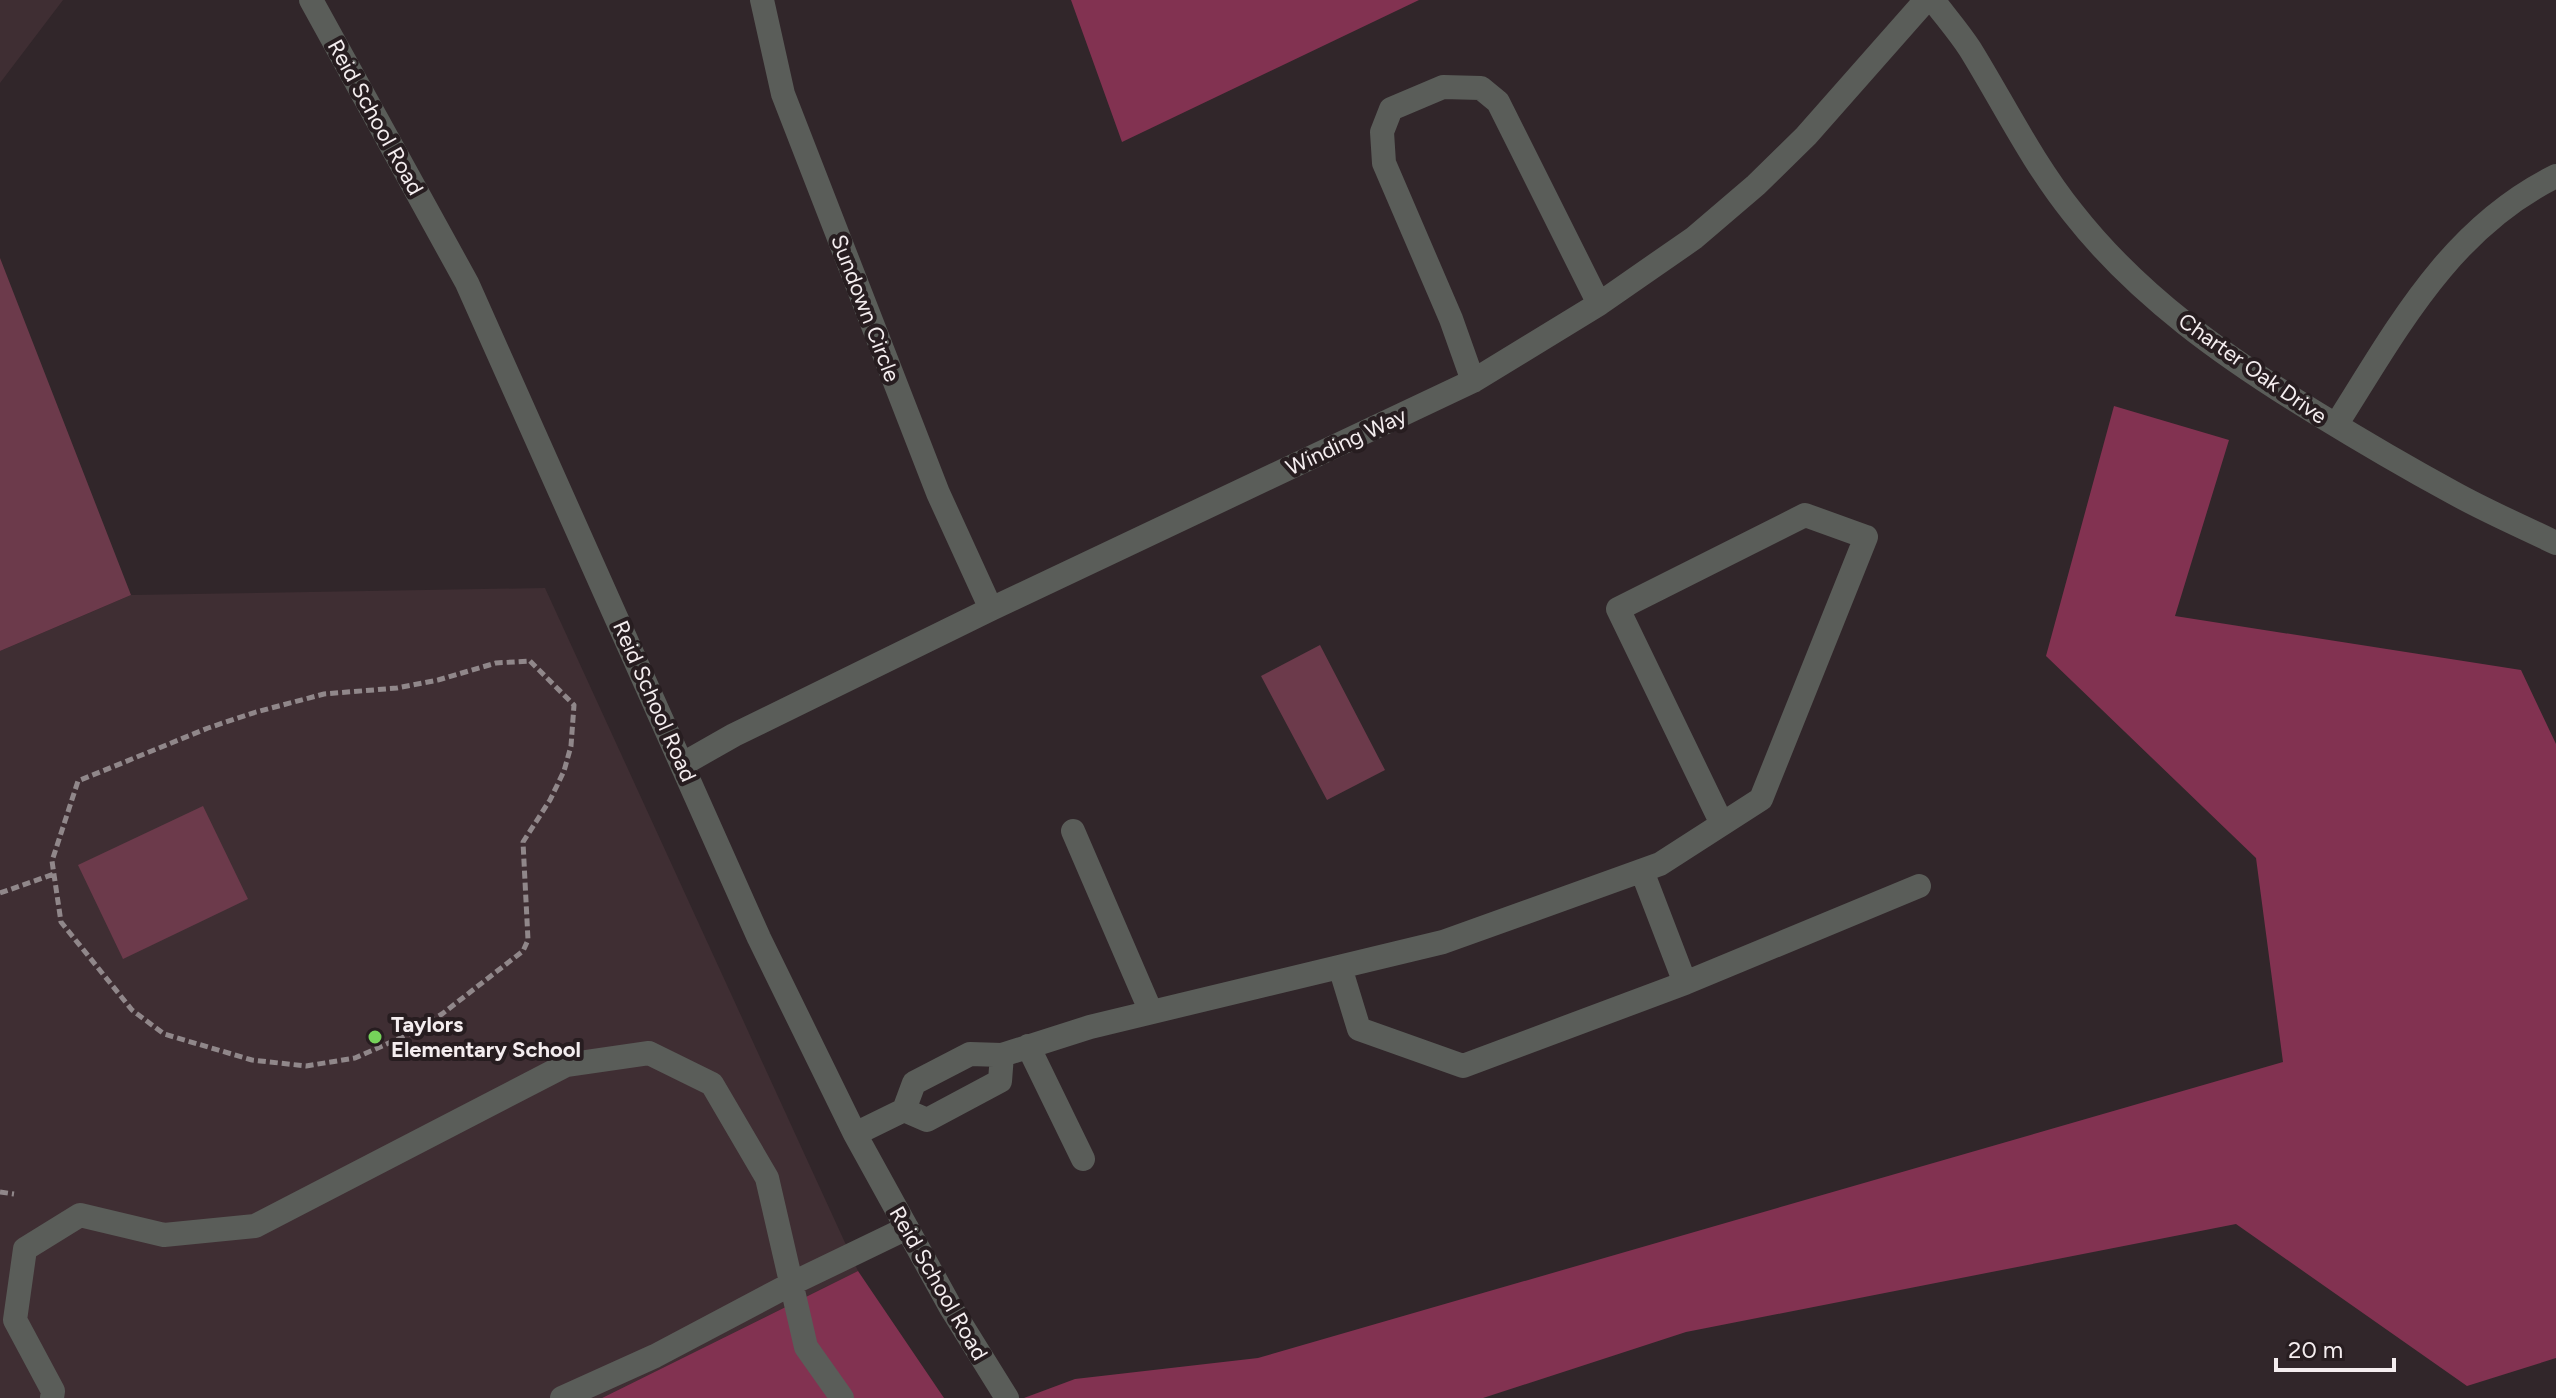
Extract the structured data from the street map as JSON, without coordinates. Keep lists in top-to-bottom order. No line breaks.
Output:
{"streets":{"street":["Reid School Road","Sundown Circle","Charter Oak Drive","Winding Way"]},"crossings":[["Reid School Road","Winding Way"],["Sundown Circle","Winding Way"]],"places":["Taylors Elementary School"],"scale_bar":"20 m"}
